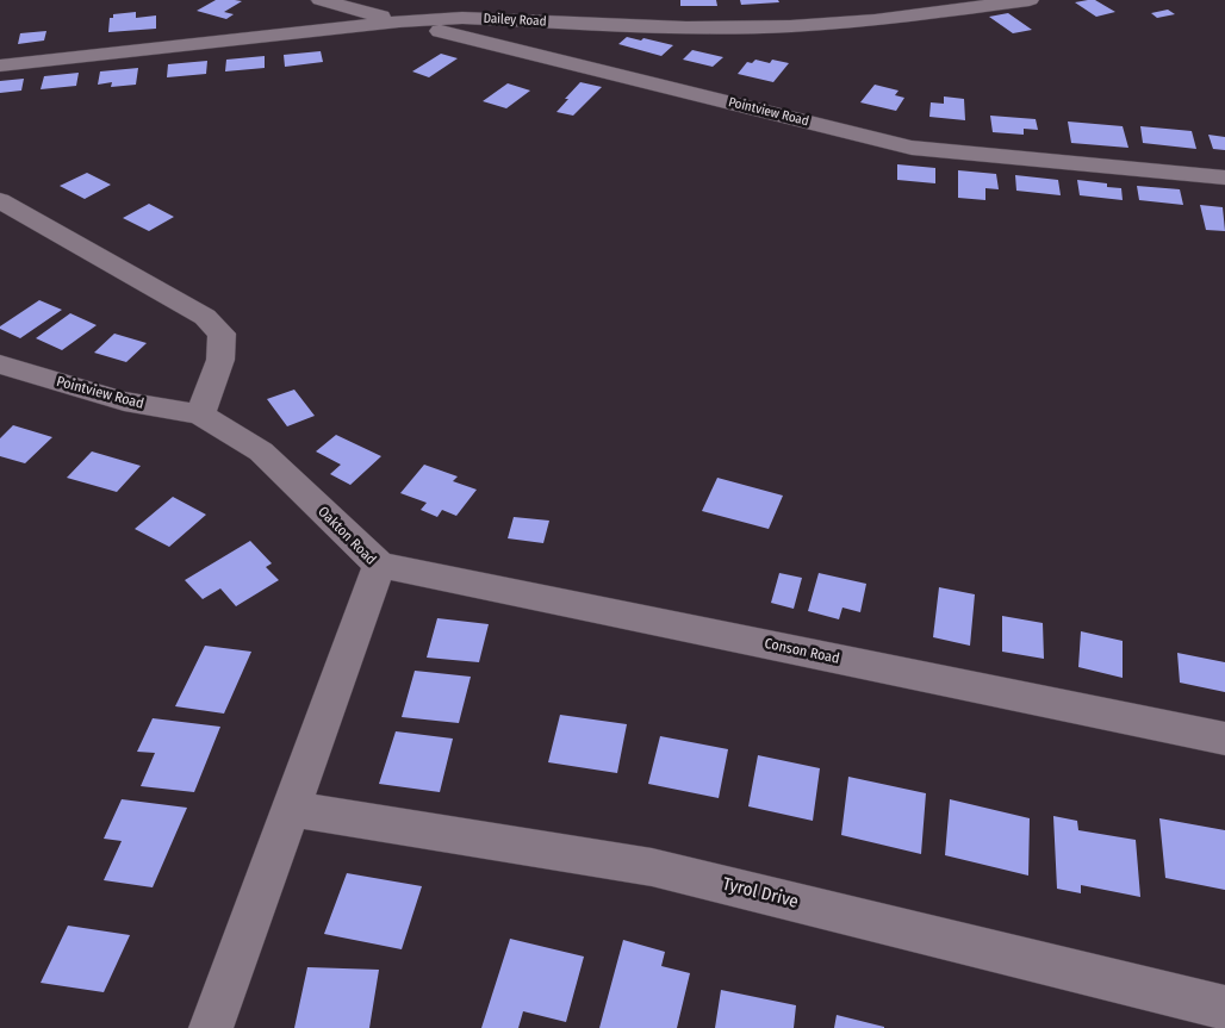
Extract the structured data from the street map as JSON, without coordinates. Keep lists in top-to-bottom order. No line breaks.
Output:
{"streets":{"street":["Dailey Road","Pointview Road","Oakton Road","Conson Road","Tyrol Drive"]},"crossings":[["Dailey Road","Pointview Road"],["Pointview Road","Oakton Road"],["Oakton Road","Conson Road"],["Oakton Road","Tyrol Drive"]]}
